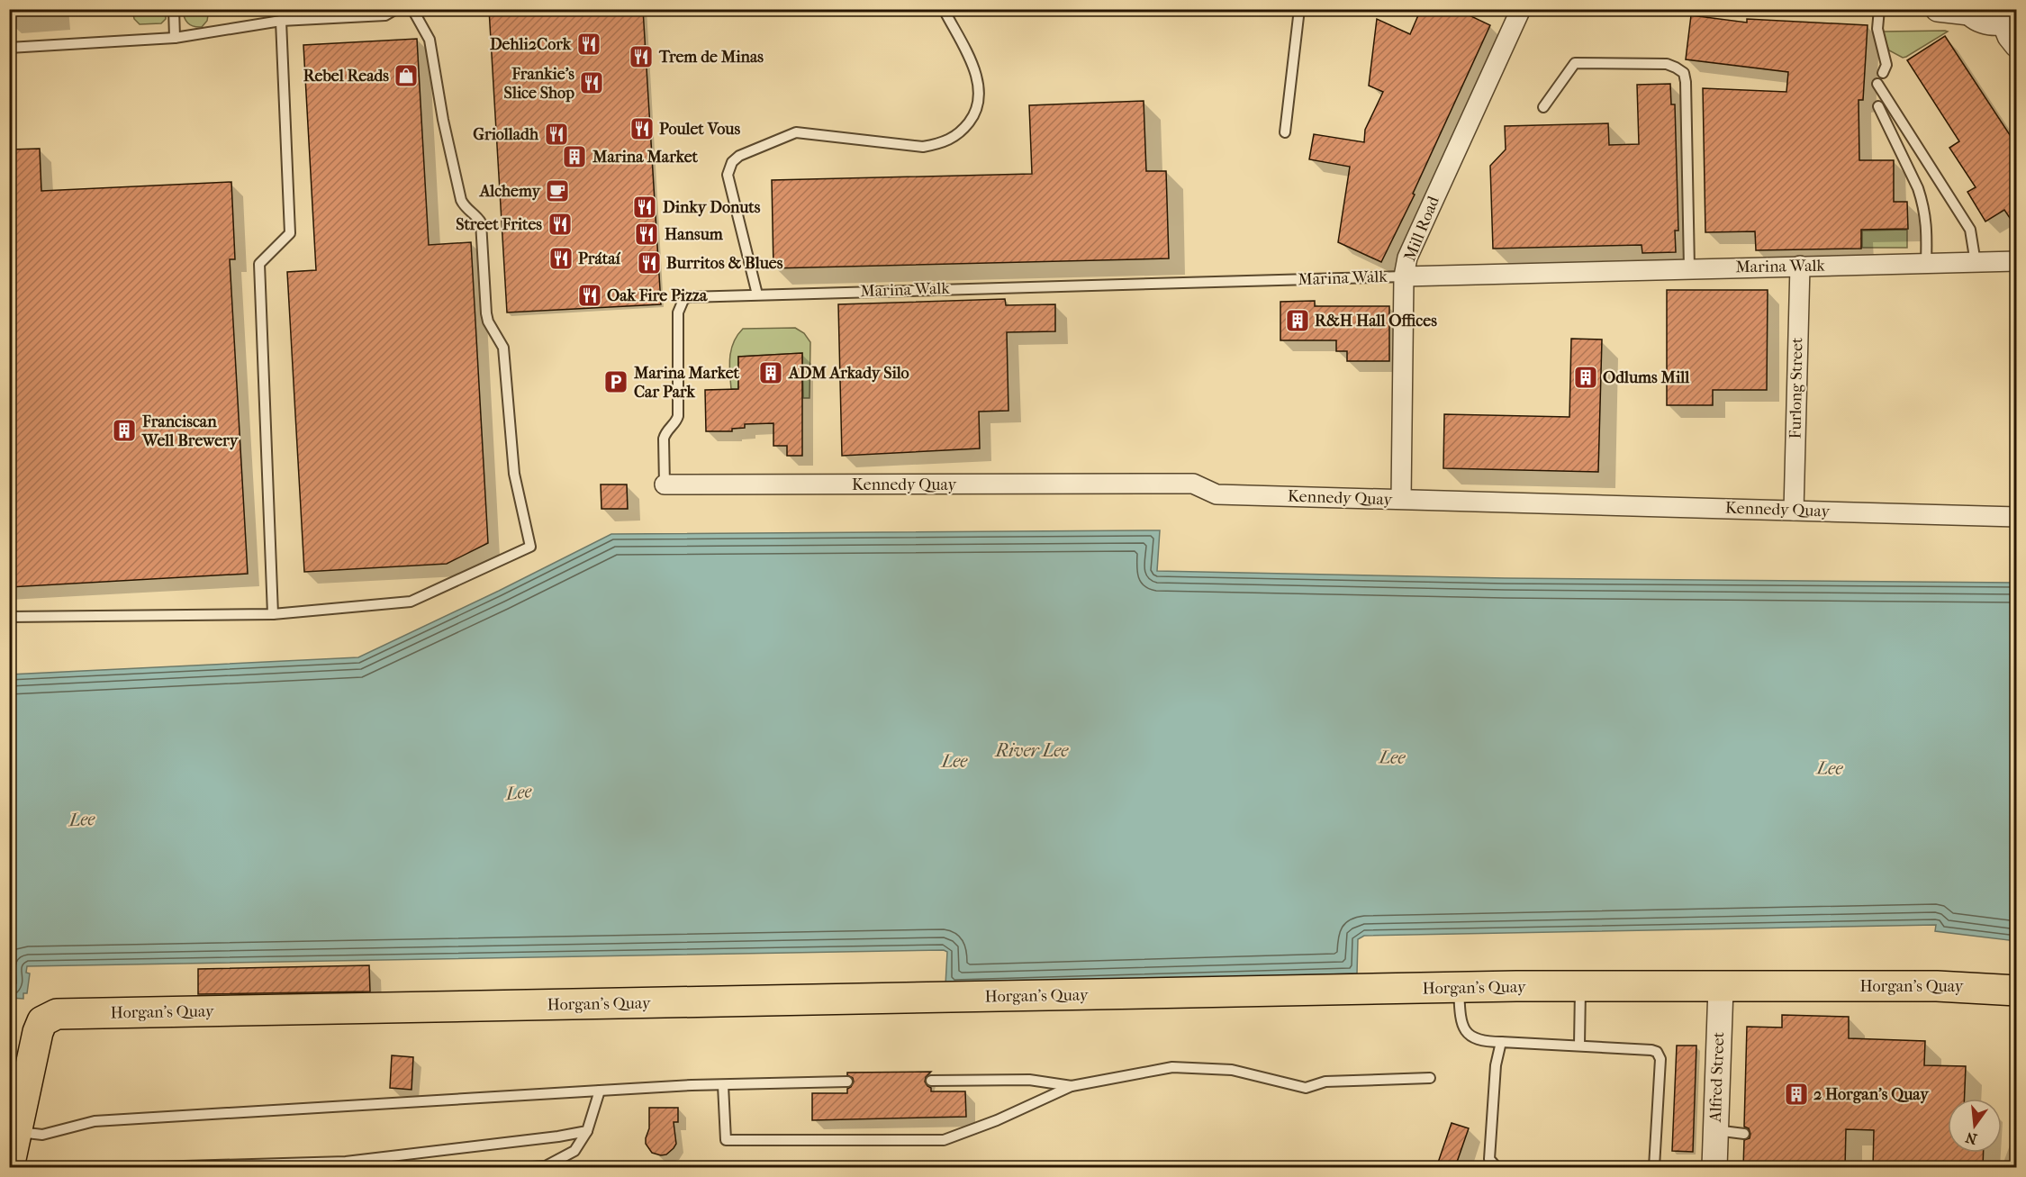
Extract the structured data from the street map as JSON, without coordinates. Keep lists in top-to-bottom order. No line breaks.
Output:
{"streets":{"highway":["Horgan's Quay"],"street":["Mill Road","Marina Walk","Furlong Street","Kennedy Quay","Alfred Street"]},"crossings":[["Mill Road","Marina Walk"],["Mill Road","Kennedy Quay"],["Marina Walk","Furlong Street"],["Marina Walk","Kennedy Quay"],["Furlong Street","Kennedy Quay"],["Horgan's Quay","Alfred Street"]],"water":["River Lee","Lee"],"places":{"restaurant":["Dehli2Cork","Trem de Minas","Frankie's Slice Shop","Poulet Vous","Griolladh","Dinky Donuts","Street Frites","Hansum","Prátaí","Burritos & Blues","Oak Fire Pizza"],"shop":["Rebel Reads"],"building":["Marina Market","R&H Hall Offices","ADM Arkady Silo","Odlums Mill","Franciscan Well Brewery","2 Horgan's Quay"],"cafe":["Alchemy"],"parking":["Marina Market Car Park"]},"north":"bottom"}
